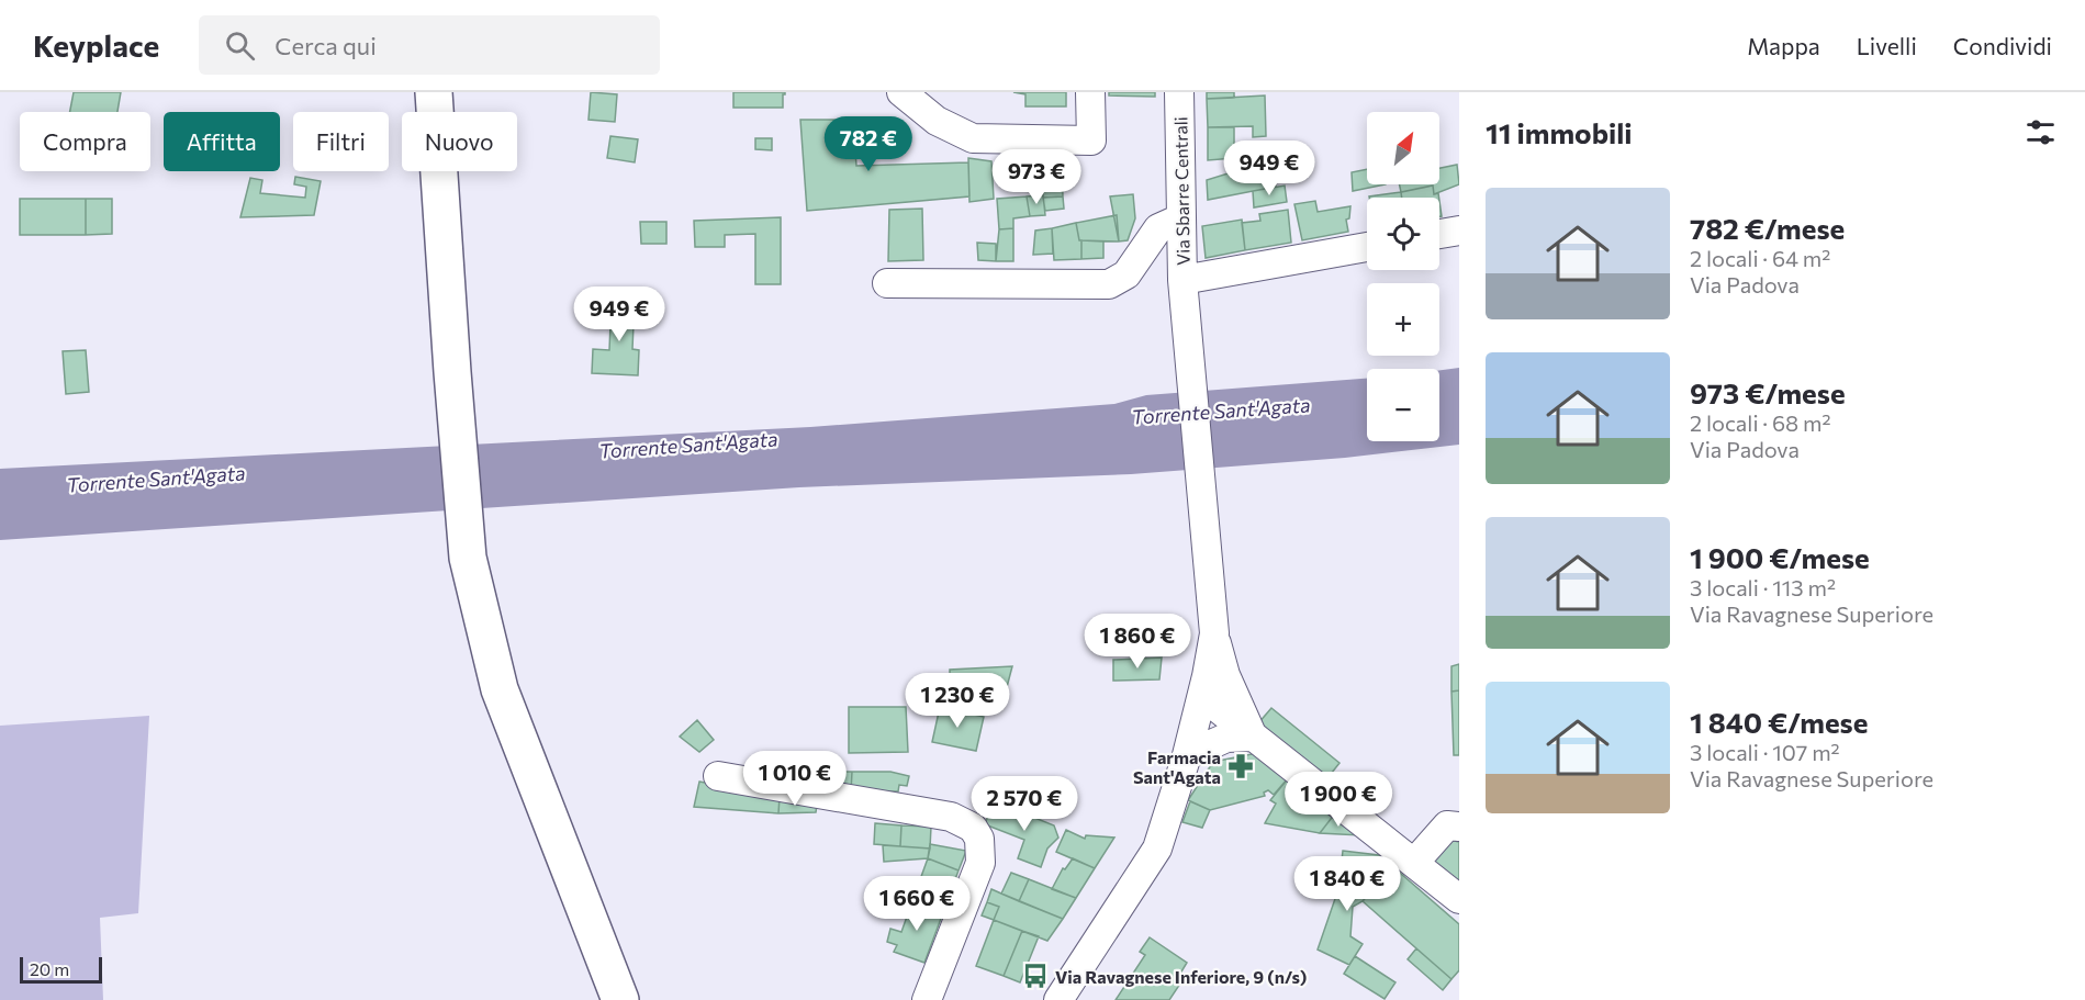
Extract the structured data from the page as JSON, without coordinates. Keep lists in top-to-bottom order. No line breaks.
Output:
{"streets":{"street":["Via Sbarre Centrali"]},"water":["Torrente Sant'Agata"],"places":{"pharmacy":["Farmacia Sant'Agata"],"bus stop":["Via Ravagnese Inferiore, 9 (n/s)"]},"scale_bar":"20 m","north":"top right","page":{"header":"Keyplace","search":"Cerca qui","nav":["Mappa","Livelli","Condividi"],"heading":"11 immobili","map_buttons":["+","−"],"chip":["Compra","Affitta","Filtri","Nuovo"],"price":["782 €","949 €","973 €","949 €","1 860 €","1 230 €","1 010 €","1 900 €","2 570 €","1 840 €","1 660 €"],"list":[{"name":"782 €/mese","note":"2 locali · 64 m² · Via Padova"},{"name":"973 €/mese","note":"2 locali · 68 m² · Via Padova"},{"name":"1 900 €/mese","note":"3 locali · 113 m² · Via Ravagnese Superiore"},{"name":"1 840 €/mese","note":"3 locali · 107 m² · Via Ravagnese Superiore"}],"scale":"20 m"}}
